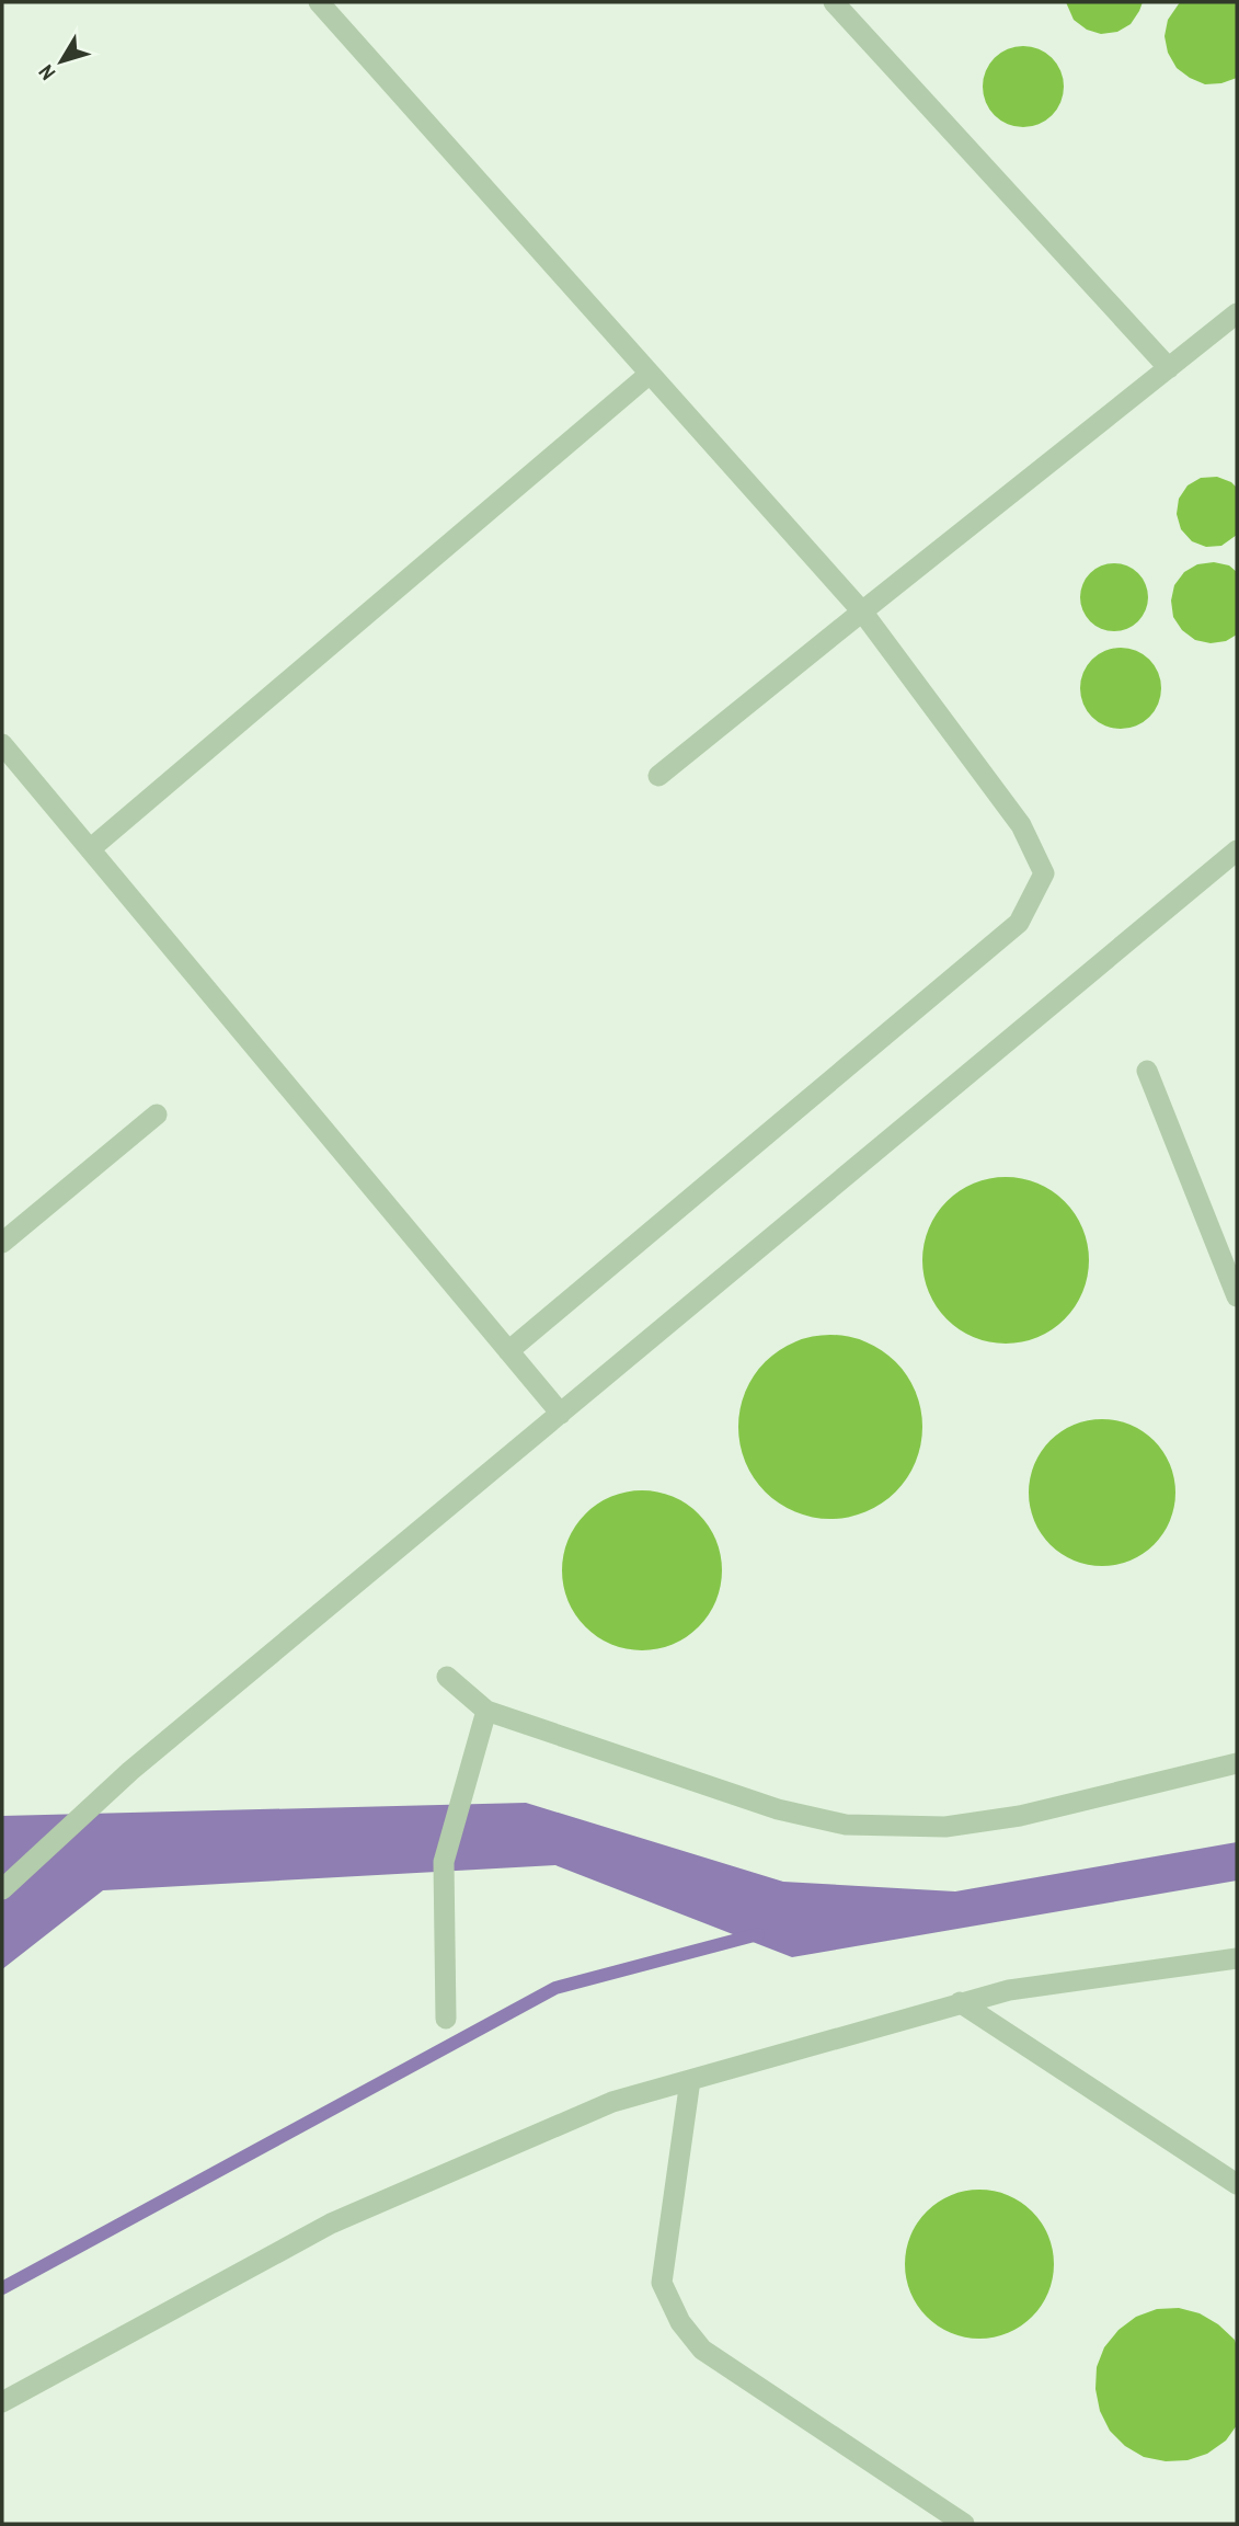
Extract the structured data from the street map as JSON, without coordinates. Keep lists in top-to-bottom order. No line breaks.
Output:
{"north":"bottom left"}
